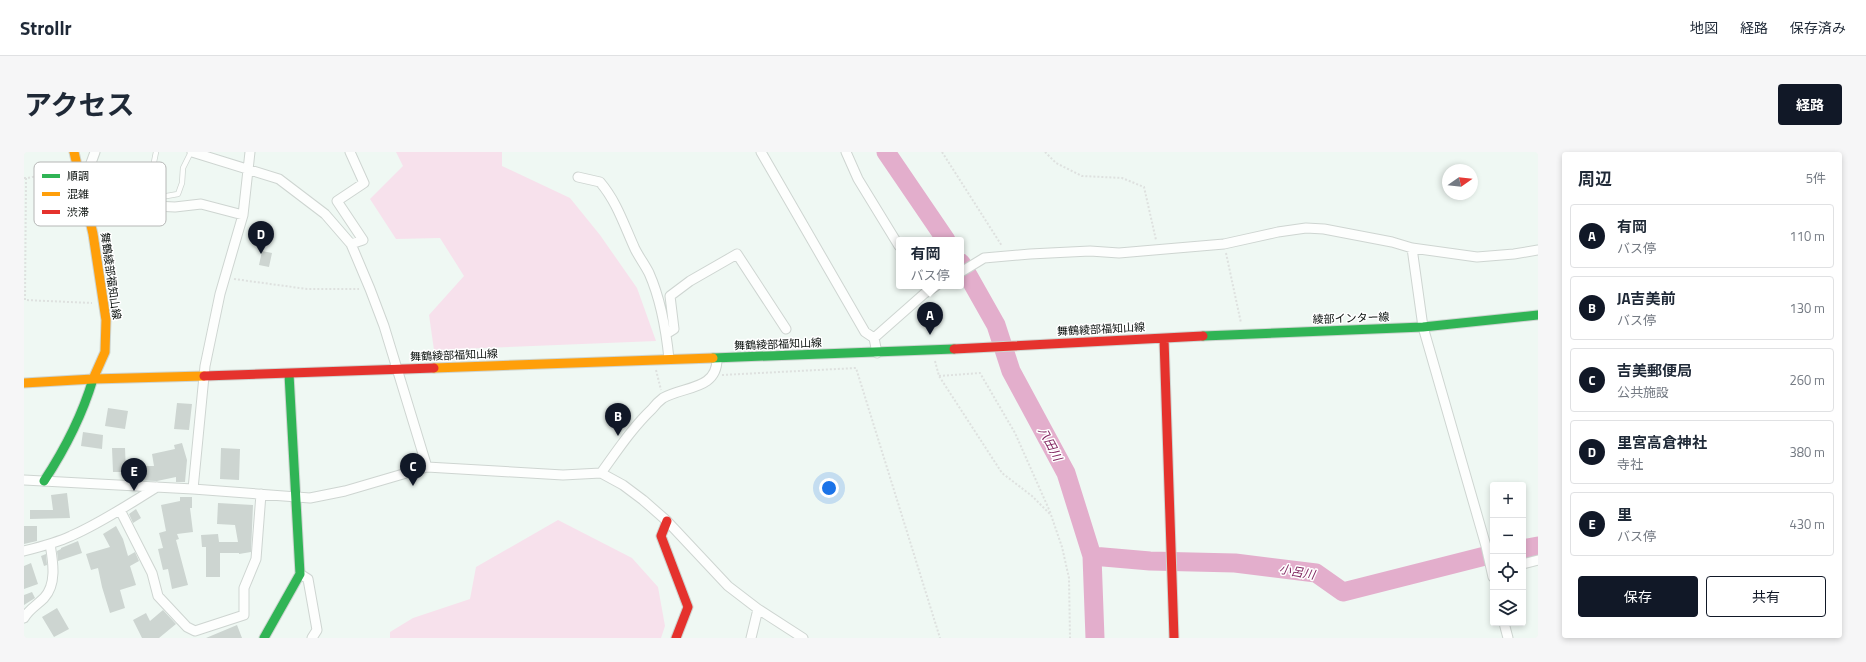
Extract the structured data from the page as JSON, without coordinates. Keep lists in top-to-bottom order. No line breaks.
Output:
{"streets":{"main road":["舞鶴綾部福知山線","綾部インター線"]},"crossings":[["舞鶴綾部福知山線","綾部インター線"]],"water":["八田川","小呂川"],"legend":["順調","混雑","渋滞"],"north":"right","page":{"header":"Strollr","nav":["地図","経路","保存済み"],"title":"アクセス","buttons":["経路",["保存","共有"]],"heading":["周辺","5件"],"list":[{"mark":"A","name":"有岡","note":"バス停","value":"110 m"},{"mark":"B","name":"JA吉美前","note":"バス停","value":"130 m"},{"mark":"C","name":"吉美郵便局","note":"公共施設","value":"260 m"},{"mark":"D","name":"里宮高倉神社","note":"寺社","value":"380 m"},{"mark":"E","name":"里","note":"バス停","value":"430 m"}],"pins":["D","A","B","C","E"],"popup":["有岡","バス停"],"map_buttons":["+","−"]}}
